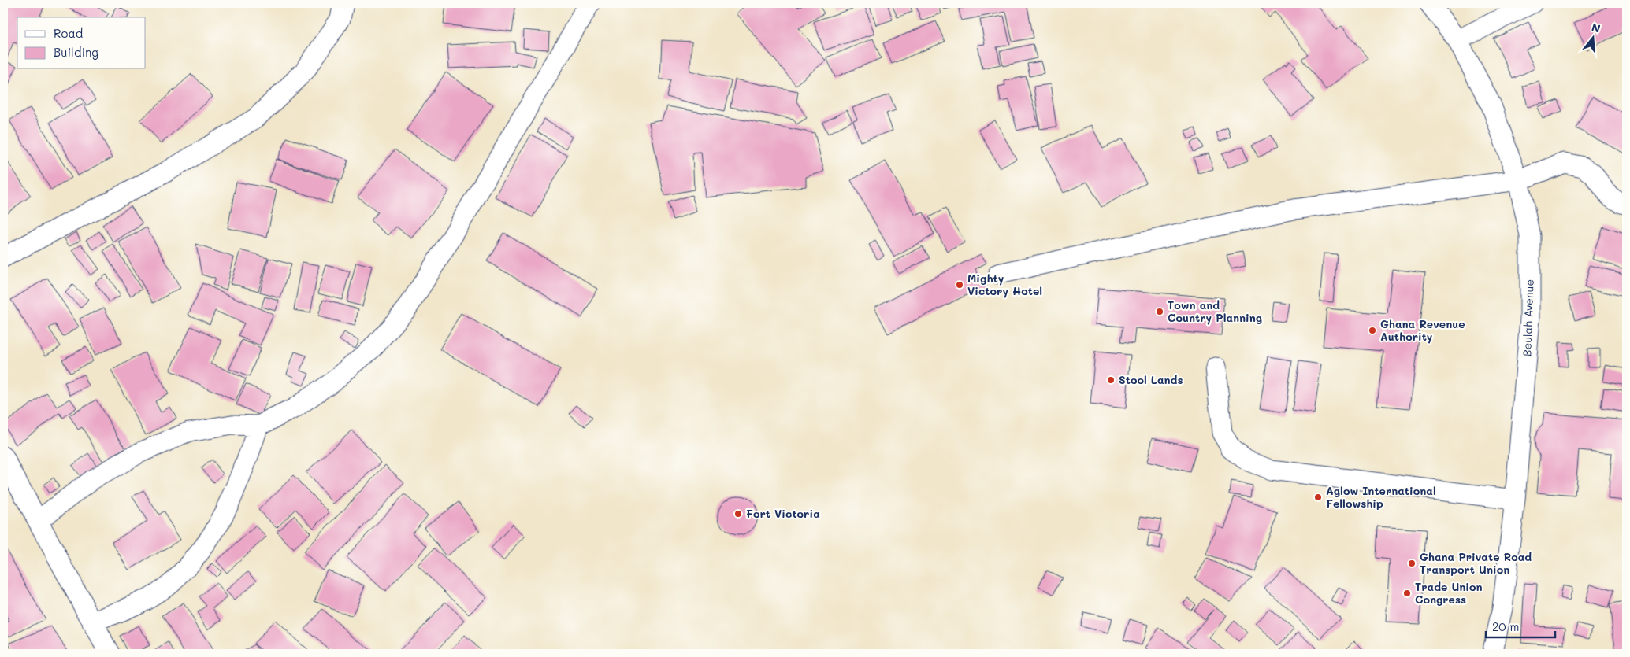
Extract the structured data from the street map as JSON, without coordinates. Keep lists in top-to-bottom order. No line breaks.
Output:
{"streets":{"street":["Beulah Avenue"]},"places":["Mighty Victory Hotel","Town and Country Planning","Ghana Revenue Authority","Stool Lands","Aglow International Fellowship","Fort Victoria","Ghana Private Road Transport Union","Trade Union Congress"],"legend":["Road","Building"],"scale_bar":"20 m","north":"top"}
